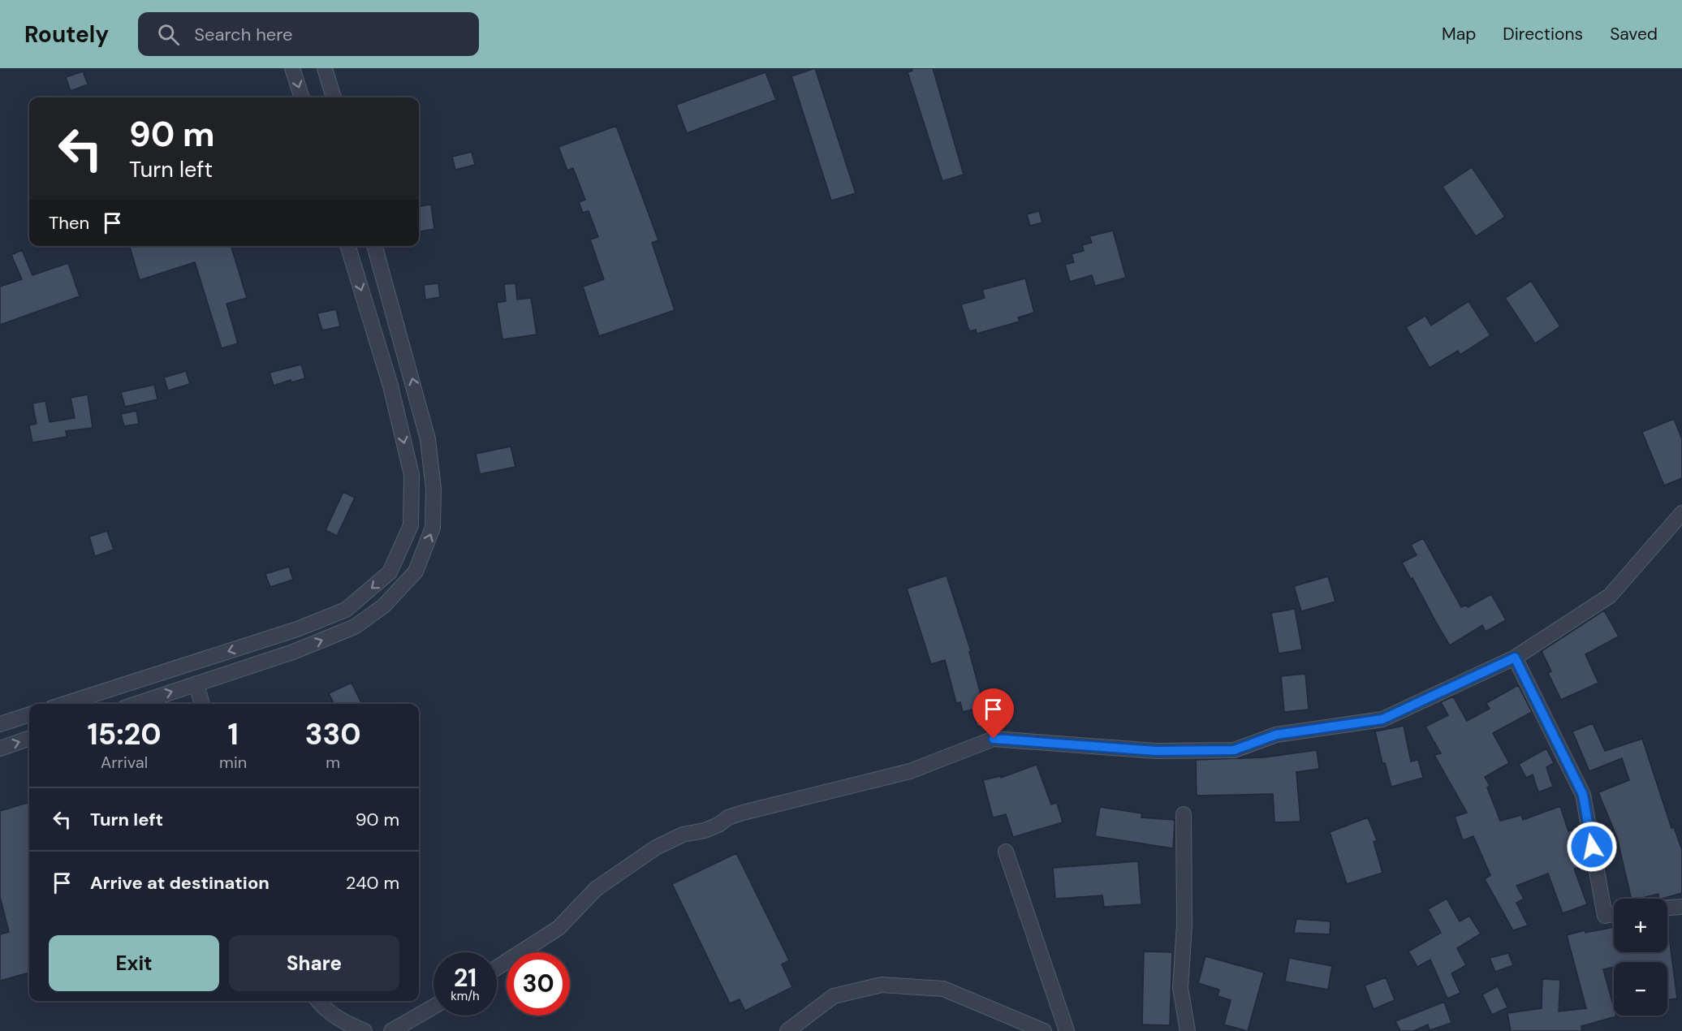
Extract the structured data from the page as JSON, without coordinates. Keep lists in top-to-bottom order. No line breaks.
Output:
{"page":{"header":"Routely","search":"Search here","nav":["Map","Directions","Saved"],"turn":["90 m","Turn left"],"then":"Then","eta":["15:20","Arrival","1","min","330","m"],"list":[{"name":"Turn left","value":"90 m"},{"name":"Arrive at destination","value":"240 m"}],"map_buttons":["+","−"],"buttons":["Exit","Share"],"speed":"21 km/h","limit":"30"}}
